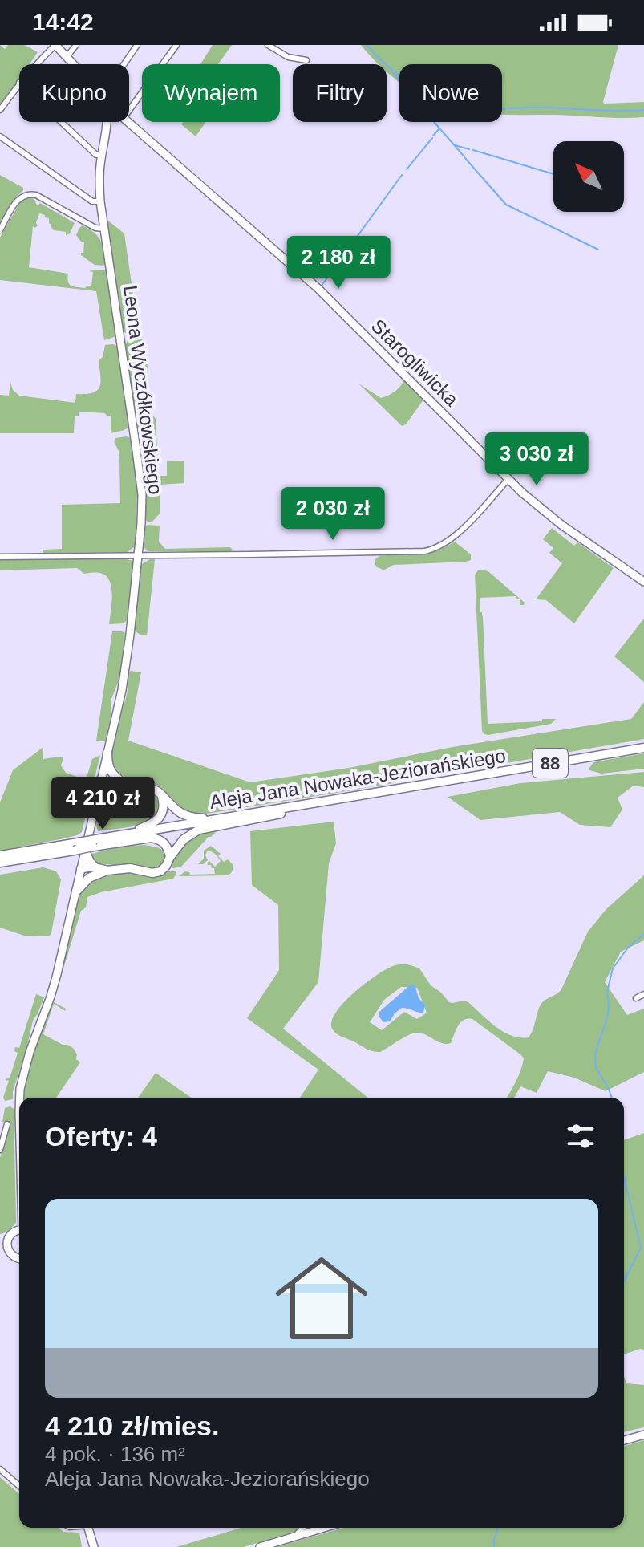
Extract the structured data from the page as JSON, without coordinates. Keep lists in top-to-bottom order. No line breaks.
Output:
{"streets":{"main road":["88","Aleja Jana Nowaka-Jeziorańskiego"],"street":["Starogliwicka","Leona Wyczółkowskiego"]},"crossings":[["Leona Wyczółkowskiego","Aleja Jana Nowaka-Jeziorańskiego"]],"north":"top left","page":{"status":"14:42","chip":["Kupno","Wynajem","Filtry","Nowe"],"price":["2 180 zł","3 030 zł","2 030 zł","4 210 zł"],"heading":"Oferty: 4","list":[{"name":"4 210 zł/mies.","note":"4 pok. · 136 m² · Aleja Jana Nowaka-Jeziorańskiego"}]}}
